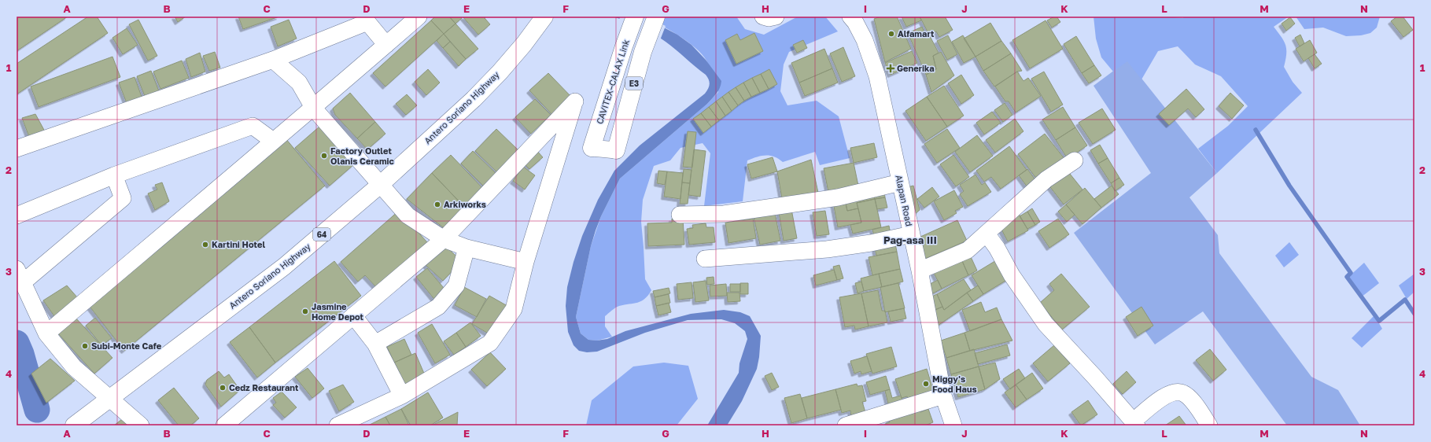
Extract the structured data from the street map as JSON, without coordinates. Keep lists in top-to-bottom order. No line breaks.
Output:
{"streets":{"main road":["CAVITEX–CALAX Link","E3","Antero Soriano Highway","64"],"street":["Alapan Road"]},"districts":["Pag-asa III"],"places":{"other":["Alfamart","Factory Outlet Olanis Ceramic","Arkiworks","Kartini Hotel","Jasmine Home Depot","Subi-Monte Cafe","Miggy's Food Haus","Cedz Restaurant"],"health":["Generika"]},"grid":{"columns":["A","B","C","D","E","F","G","H","I","J","K","L","M","N"],"rows":["1","2","3","4"]}}
